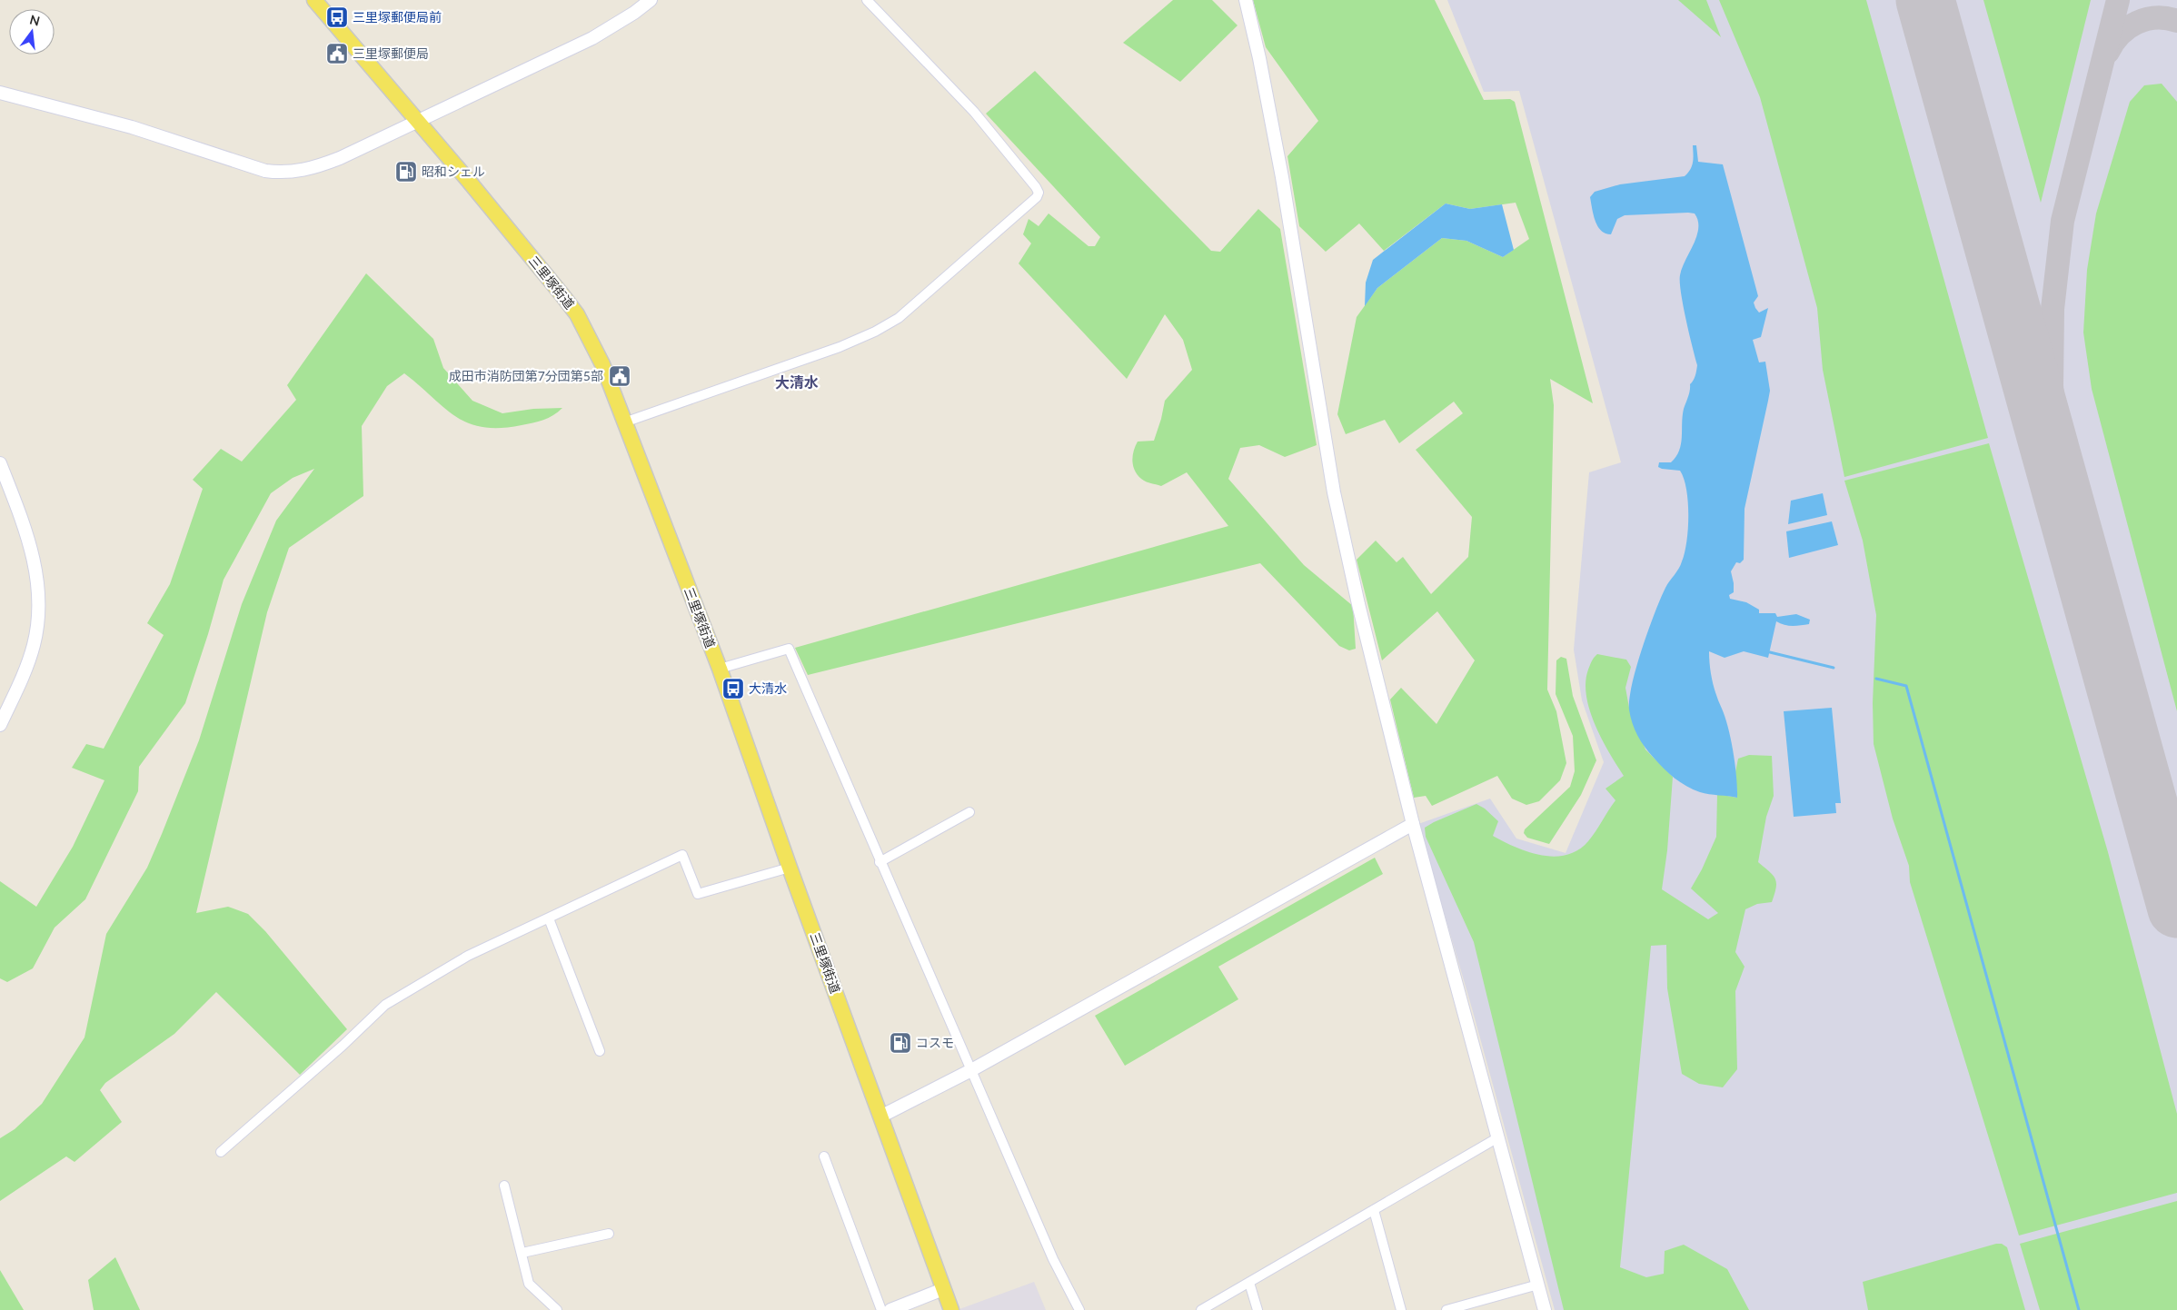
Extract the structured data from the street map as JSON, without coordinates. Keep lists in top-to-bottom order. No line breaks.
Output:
{"streets":{"main road":["三里塚街道"]},"districts":["大清水"],"places":{"bus stop":["三里塚郵便局前","大清水"],"public building":["三里塚郵便局","成田市消防団第7分団第5部"],"fuel station":["昭和シェル","コスモ"]},"north":"top"}
